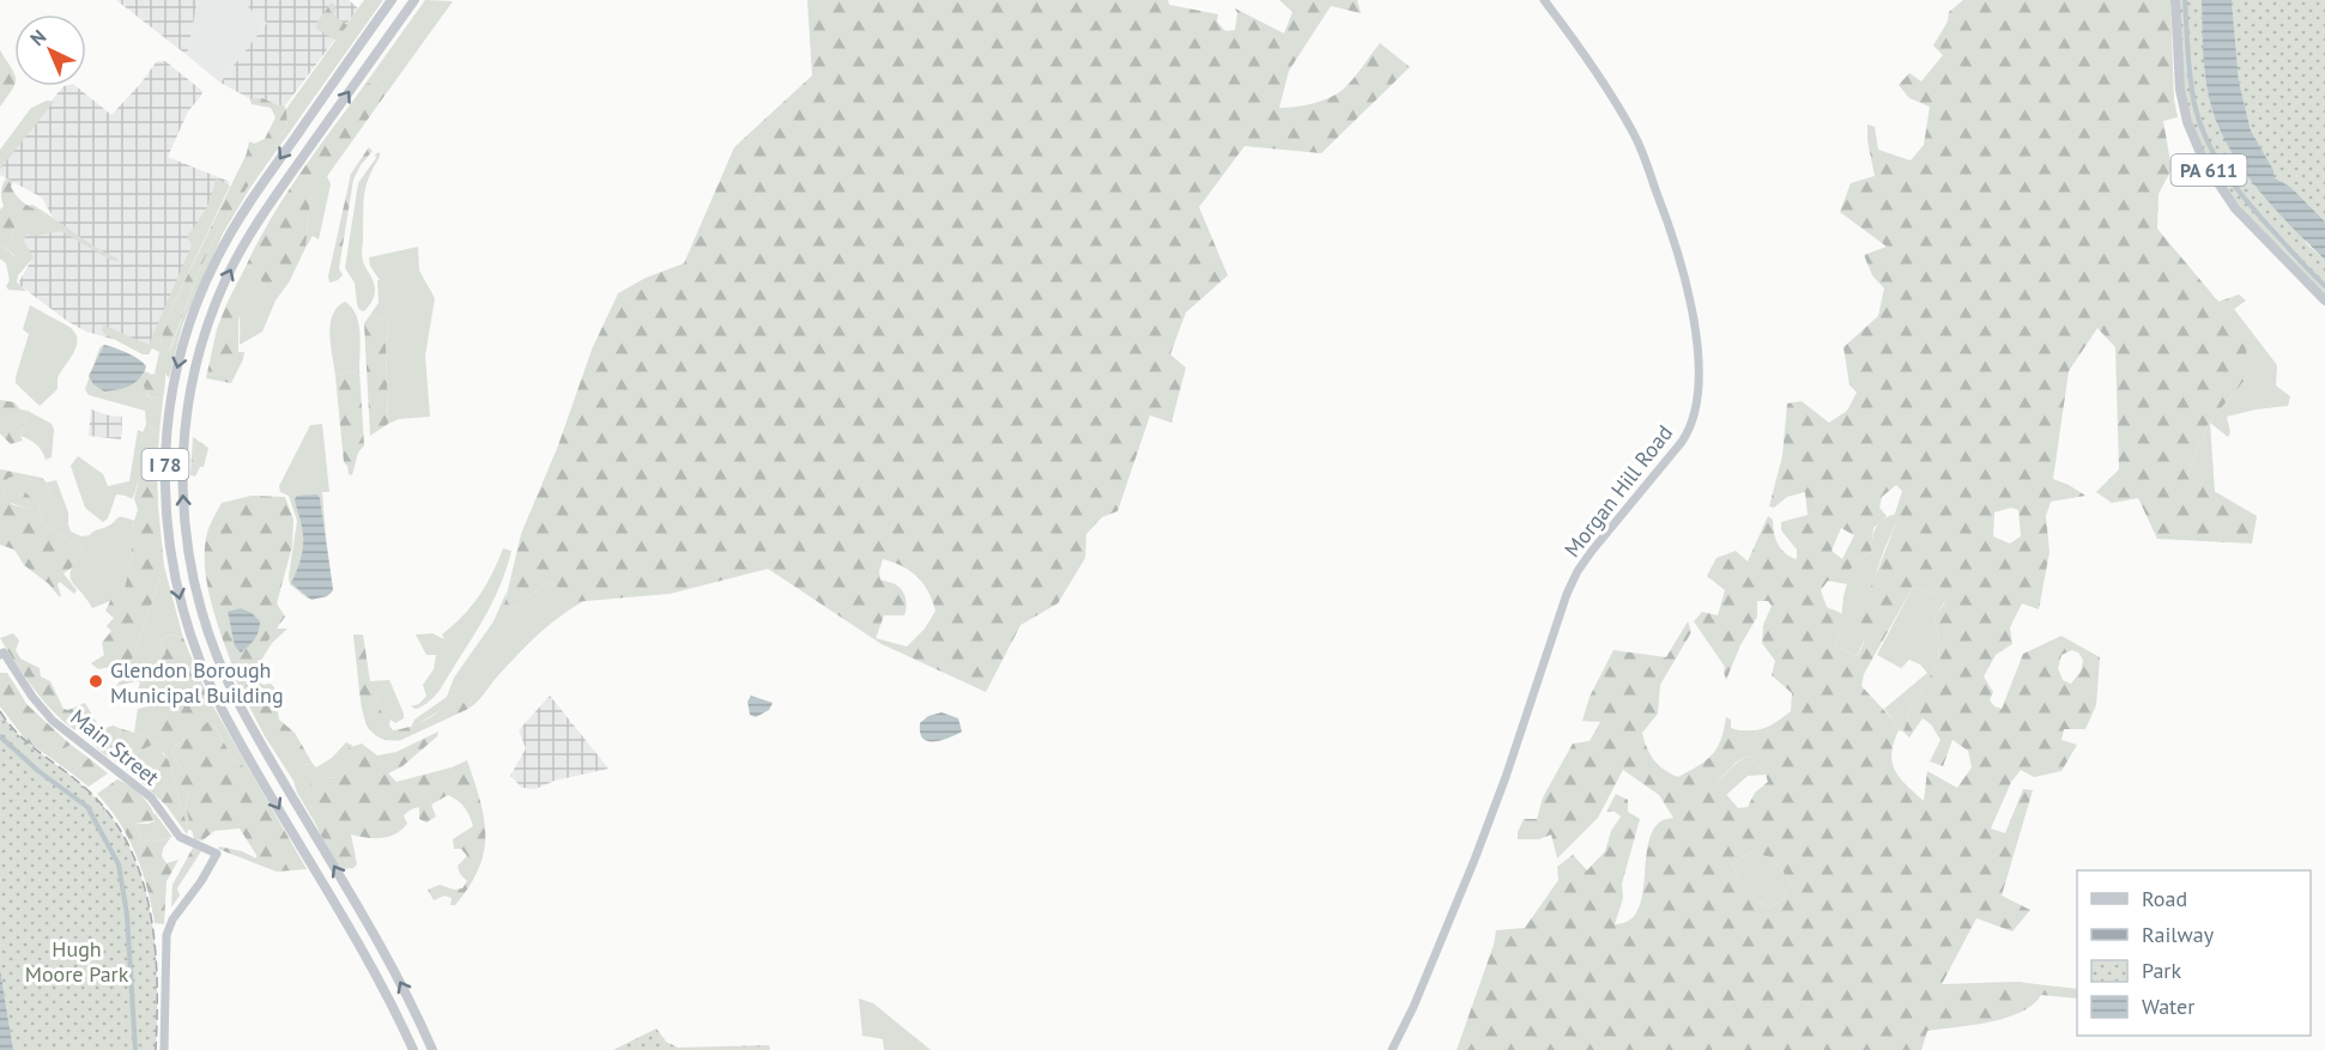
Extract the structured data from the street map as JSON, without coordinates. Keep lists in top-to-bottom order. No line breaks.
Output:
{"streets":{"highway":["PA 611","I 78"],"main road":["Morgan Hill Road","Main Street"]},"parks":["Hugh Moore Park"],"places":["Glendon Borough Municipal Building"],"legend":["Road","Railway","Park","Water"],"north":"top left"}
